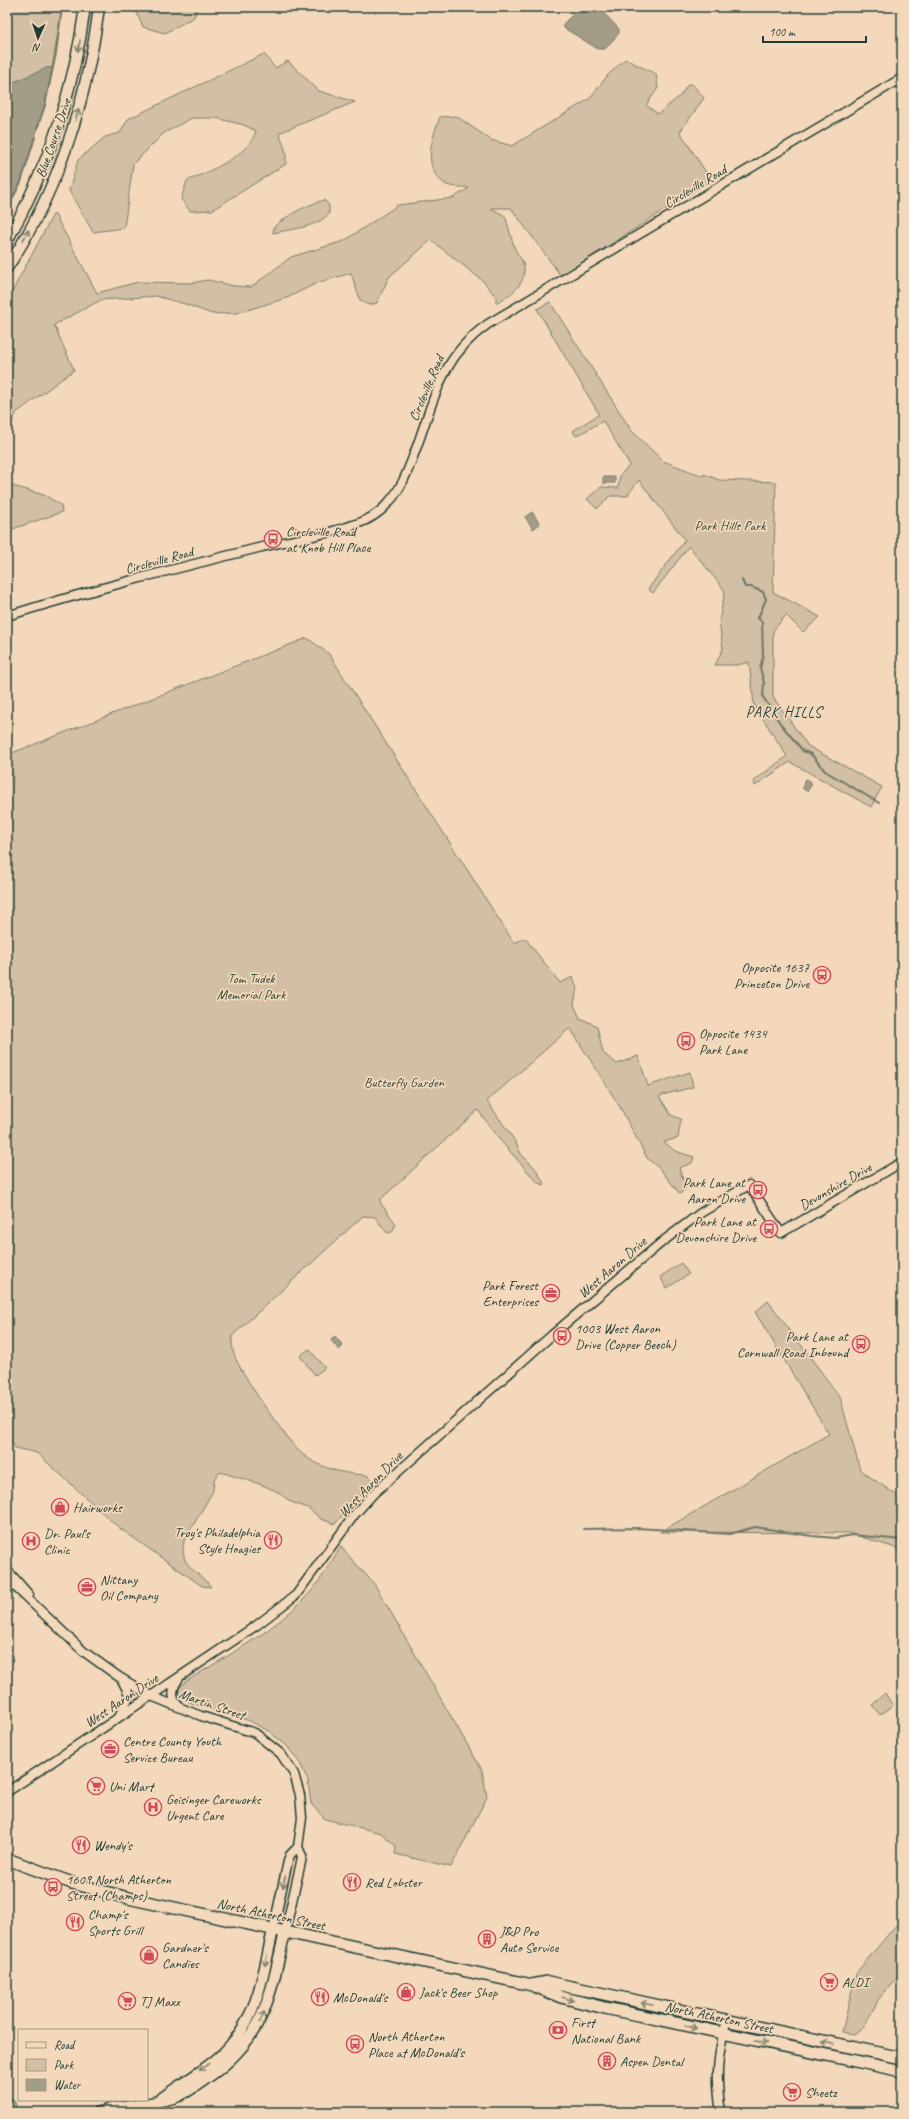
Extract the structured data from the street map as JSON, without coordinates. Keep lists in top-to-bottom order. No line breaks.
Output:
{"streets":{"main road":["Blue Course Drive","North Atherton Street"],"street":["Circleville Road","Devonshire Drive","West Aaron Drive","Martin Street"]},"crossings":[["Devonshire Drive","West Aaron Drive"],["West Aaron Drive","Martin Street"],["Martin Street","North Atherton Street"]],"districts":["PARK HILLS"],"parks":["Park Hills Park","Tom Tudek Memorial Park","Butterfly Garden"],"places":{"bus stop":["Circleville Road at Knob Hill Place","Opposite 1637 Princeton Drive","Opposite 1434 Park Lane","Park Lane at Aaron Drive","Park Lane at Devonshire Drive","1003 West Aaron Drive (Copper Beech)","Park Lane at Cornwall Road Inbound","1609 North Atherton Street (Champs)","North Atherton Place at McDonald's"],"office":["Park Forest Enterprises","Nittany Oil Company","Centre County Youth Service Bureau"],"shop":["Hairworks","Gardner's Candies","Jack's Beer Shop"],"restaurant":["Troy's Philadelphia Style Hoagies","Wendy's","Red Lobster","Champ's Sports Grill","McDonald's"],"hospital":["Dr. Paul's Clinic","Geisinger Careworks Urgent Care"],"supermarket":["Uni Mart","ALDI","TJ Maxx","Sheetz"],"building":["J&P Pro Auto Service","Aspen Dental"],"bank":["First National Bank"]},"legend":["Road","Park","Water"],"scale_bar":"100 m","north":"bottom"}
